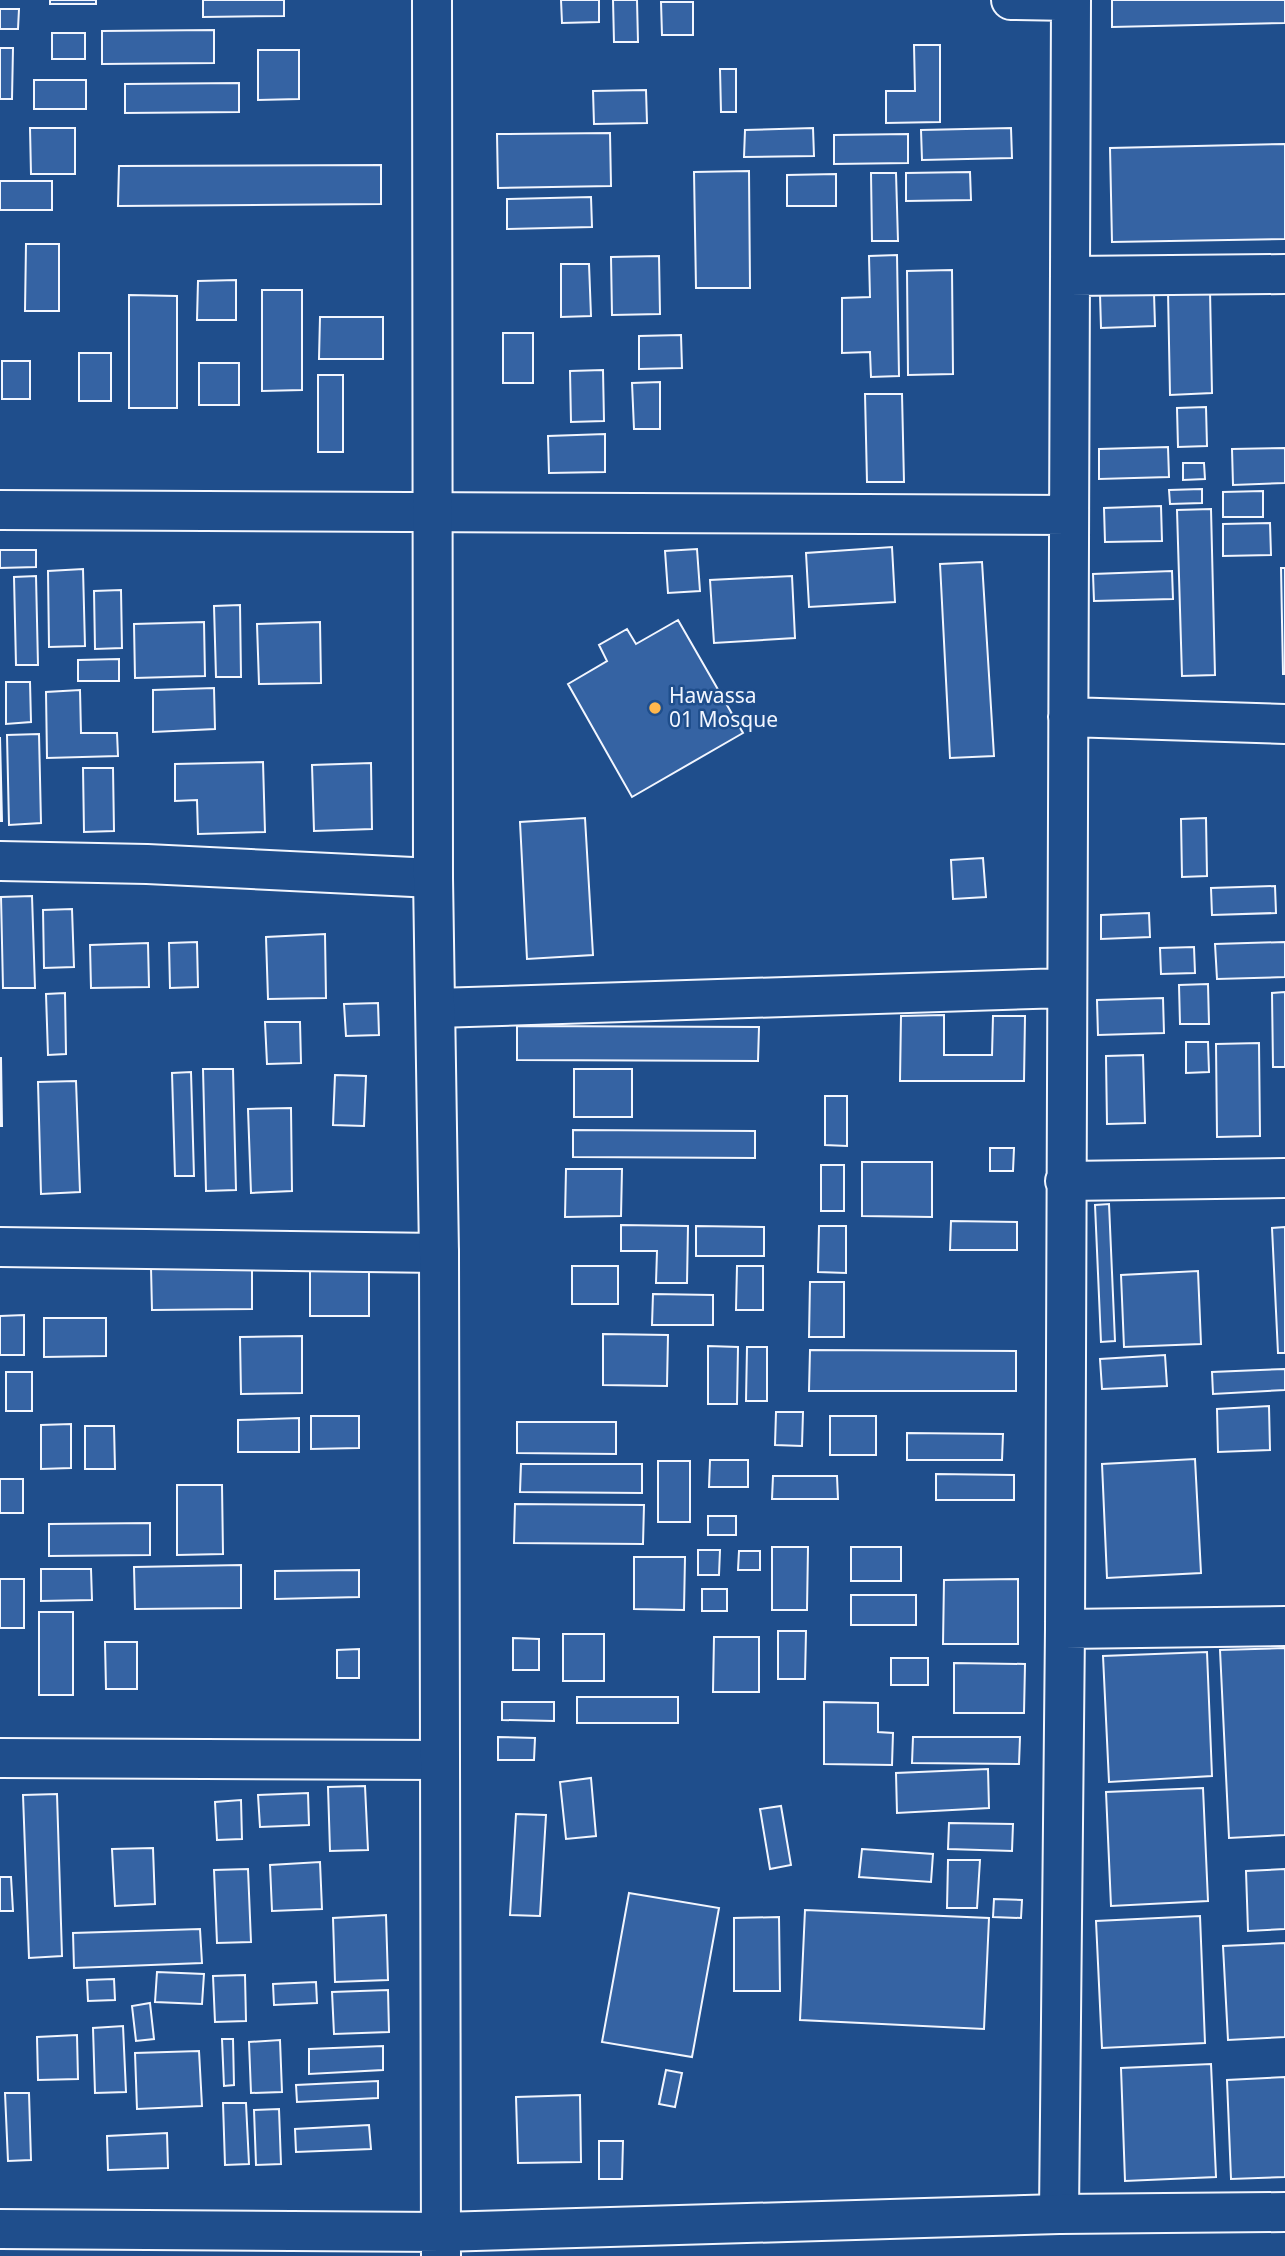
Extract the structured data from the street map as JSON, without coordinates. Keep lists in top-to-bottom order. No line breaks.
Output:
{"places":["Hawassa 01 Mosque"]}
